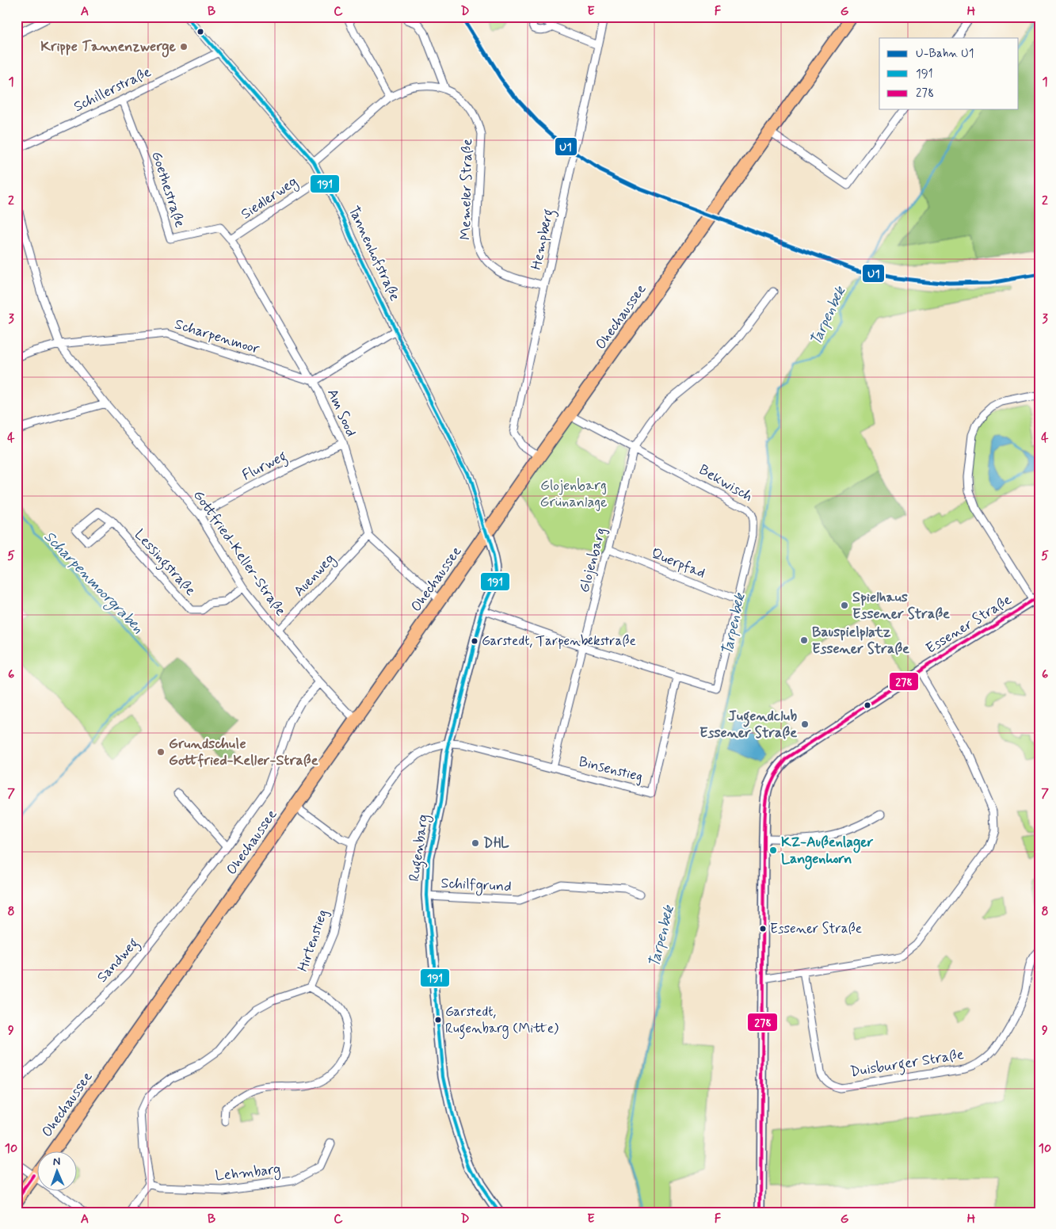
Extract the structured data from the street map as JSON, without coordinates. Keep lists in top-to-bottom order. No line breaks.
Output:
{"streets":{"main road":["Ohechaussee"],"street":["Schillerstraße","Goethestraße","Memeler Straße","Siedlerweg","Hempberg","Tannenhofstraße","Scharpenmoor","Am Sood","Flurweg","Bekwisch","Gottfried-Keller-Straße","Glojenbarg","Lessingstraße","Querpfad","Auenweg","Essener Straße","Binsenstieg","Rugenbarg","Schilfgrund","Hirtenstieg","Sandweg","Duisburger Straße","Lehmbarg"]},"crossings":[["Schillerstraße","Goethestraße"],["Schillerstraße","Tannenhofstraße"],["Goethestraße","Am Sood"],["Memeler Straße","Hempberg"],["Memeler Straße","Tannenhofstraße"],["Siedlerweg","Tannenhofstraße"],["Siedlerweg","Am Sood"],["Hempberg","Ohechaussee"],["Tannenhofstraße","Ohechaussee"],["Tannenhofstraße","Rugenbarg"],["Ohechaussee","Bekwisch"],["Ohechaussee","Gottfried-Keller-Straße"],["Ohechaussee","Rugenbarg"],["Scharpenmoor","Am Sood"],["Scharpenmoor","Gottfried-Keller-Straße"],["Am Sood","Flurweg"],["Am Sood","Auenweg"],["Flurweg","Gottfried-Keller-Straße"],["Bekwisch","Glojenbarg"],["Bekwisch","Querpfad"],["Bekwisch","Binsenstieg"],["Gottfried-Keller-Straße","Lessingstraße"],["Gottfried-Keller-Straße","Auenweg"],["Gottfried-Keller-Straße","Sandweg"],["Glojenbarg","Querpfad"],["Glojenbarg","Binsenstieg"],["Binsenstieg","Rugenbarg"],["Binsenstieg","Hirtenstieg"],["Rugenbarg","Schilfgrund"],["Rugenbarg","Hirtenstieg"],["Hirtenstieg","Lehmbarg"]],"water":["Tarpenbek","Scharpenmoorgraben"],"parks":["Glojenbarg Grünanlage"],"places":["Krippe Tannenzwerge","Spielhaus Essener Straße","Bauspielplatz Essener Straße","Garstedt, Tarpenbekstraße","Jugendclub Essener Straße","Grundschule Gottfried-Keller-Straße","DHL","KZ-Außenlager Langenhorn","Essener Straße","Garstedt, Rugenbarg (Mitte)"],"lines":["metro line U1","transit line 191","transit line 278"],"legend":["U-Bahn U1","191","278"],"north":"top","grid":{"columns":["A","B","C","D","E","F","G","H"],"rows":["1","2","3","4","5","6","7","8","9","10"]}}
